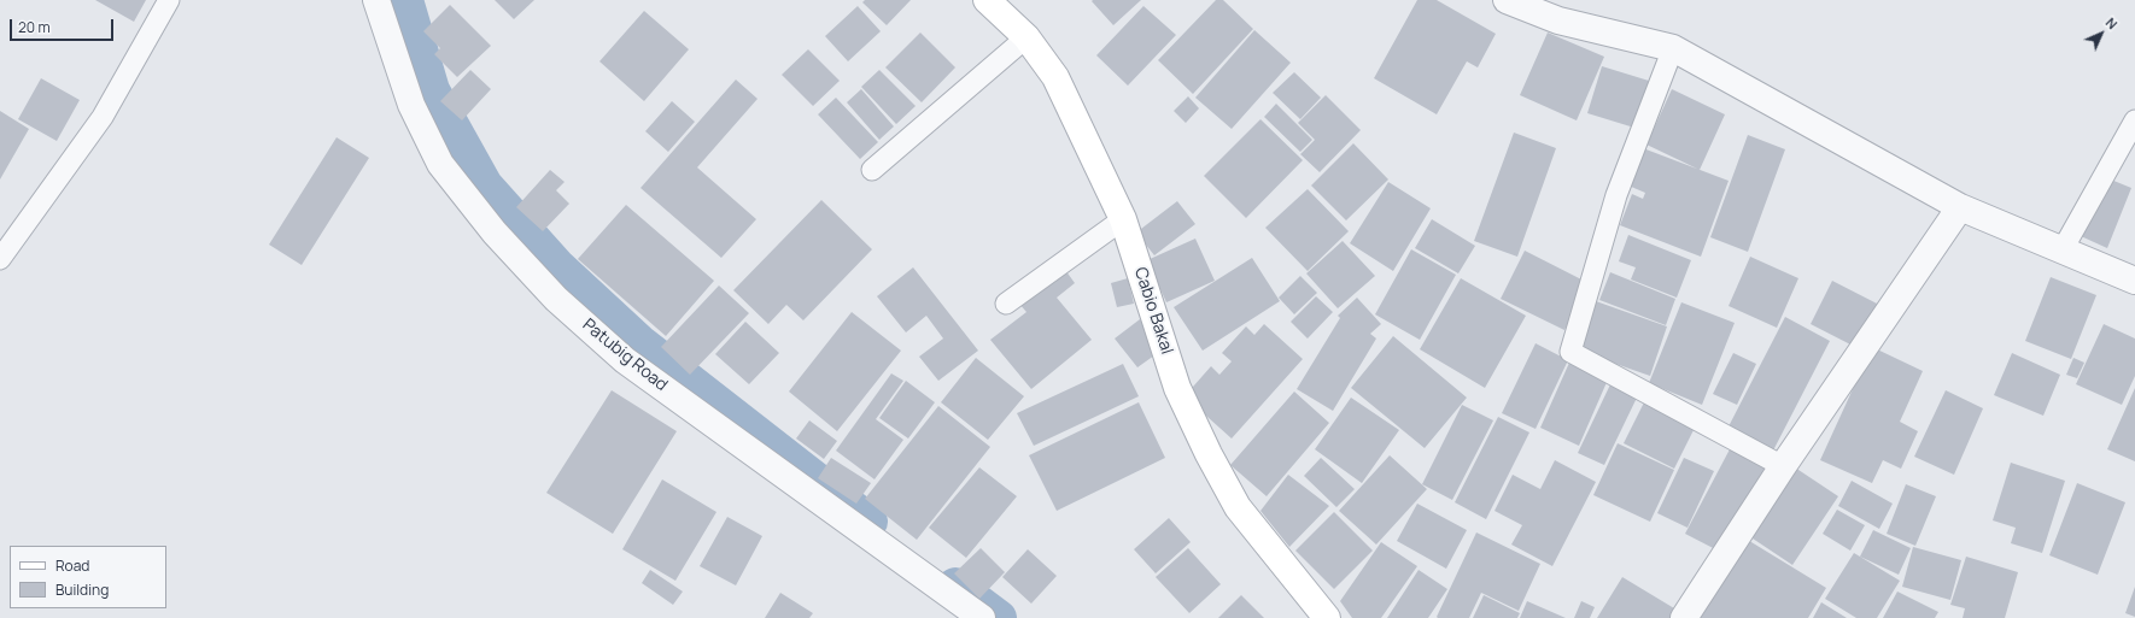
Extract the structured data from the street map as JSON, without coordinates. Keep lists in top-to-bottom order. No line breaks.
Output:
{"streets":{"street":["Cabio Bakal","Patubig Road"]},"legend":["Road","Building"],"scale_bar":"20 m","north":"top right"}
